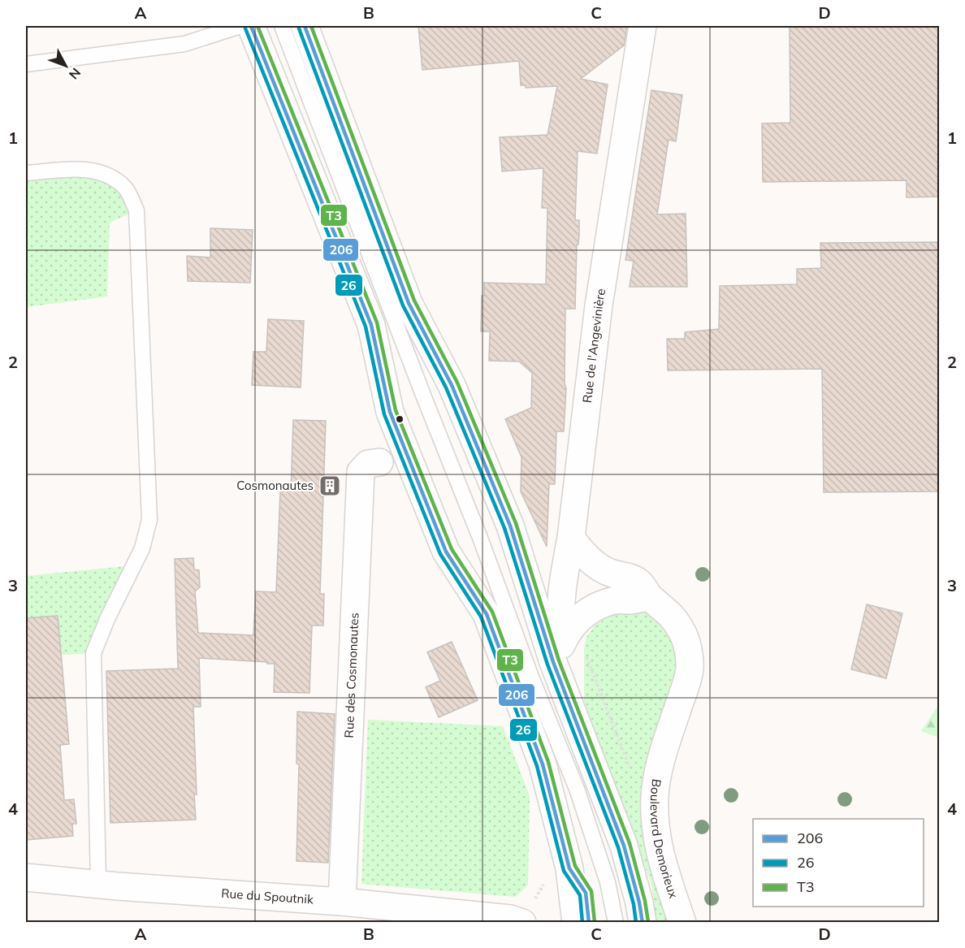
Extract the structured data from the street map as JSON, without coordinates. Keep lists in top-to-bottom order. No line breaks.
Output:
{"streets":{"street":["Rue de l'Angevinière","Rue des Cosmonautes","Boulevard Demorieux","Rue du Spoutnik"]},"crossings":[["Rue de l'Angevinière","Boulevard Demorieux"],["Rue des Cosmonautes","Rue du Spoutnik"]],"places":{"building":["Cosmonautes"]},"lines":["transit line 206","transit line T3","transit line 26"],"legend":["206","26","T3"],"north":"bottom right","grid":{"columns":["A","B","C","D"],"rows":["1","2","3","4"]}}
